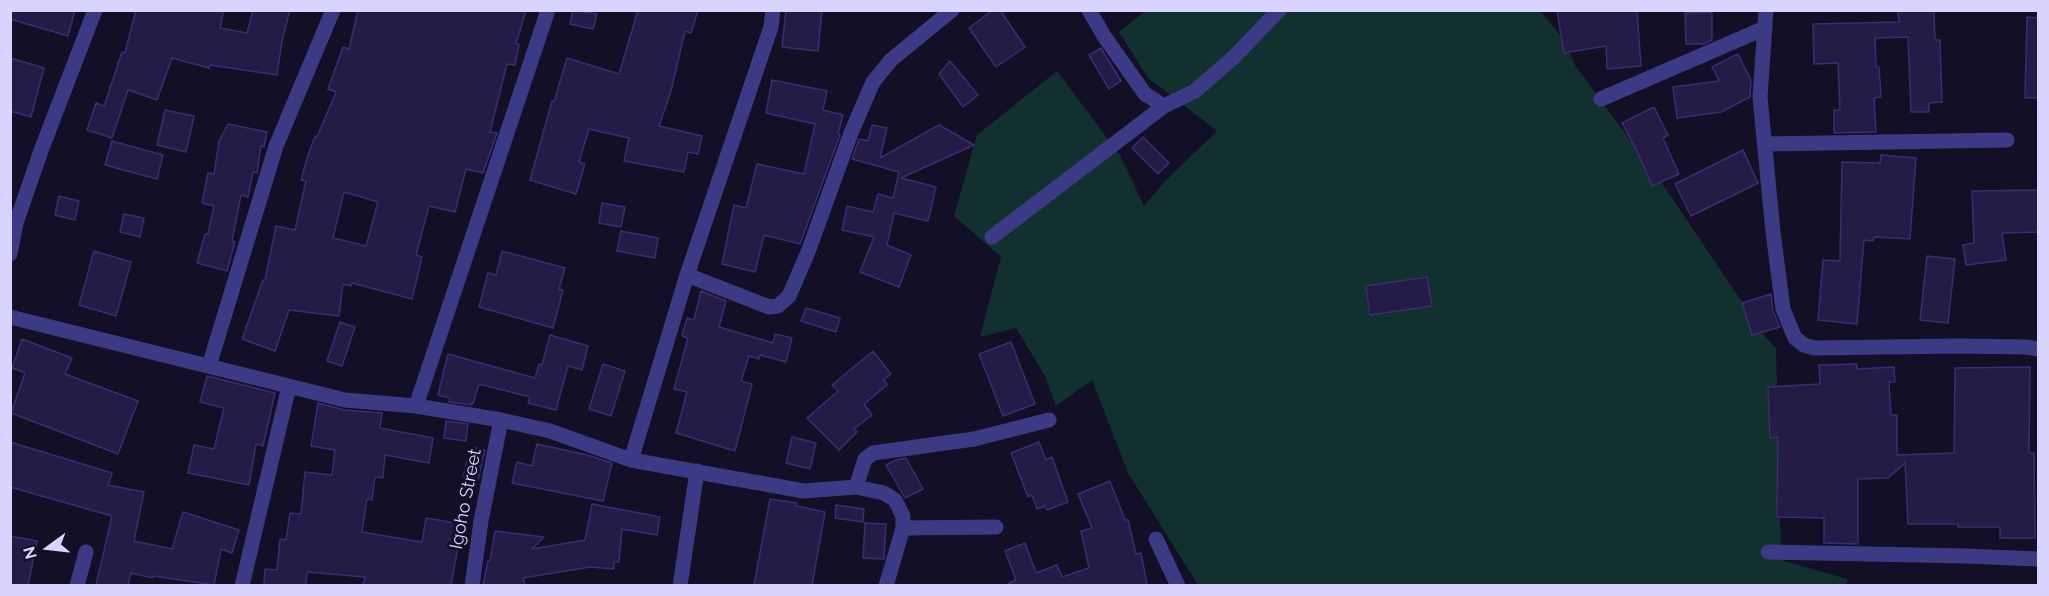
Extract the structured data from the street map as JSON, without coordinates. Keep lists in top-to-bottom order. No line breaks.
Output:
{"streets":{"street":["Igoho Street"]},"north":"left"}
